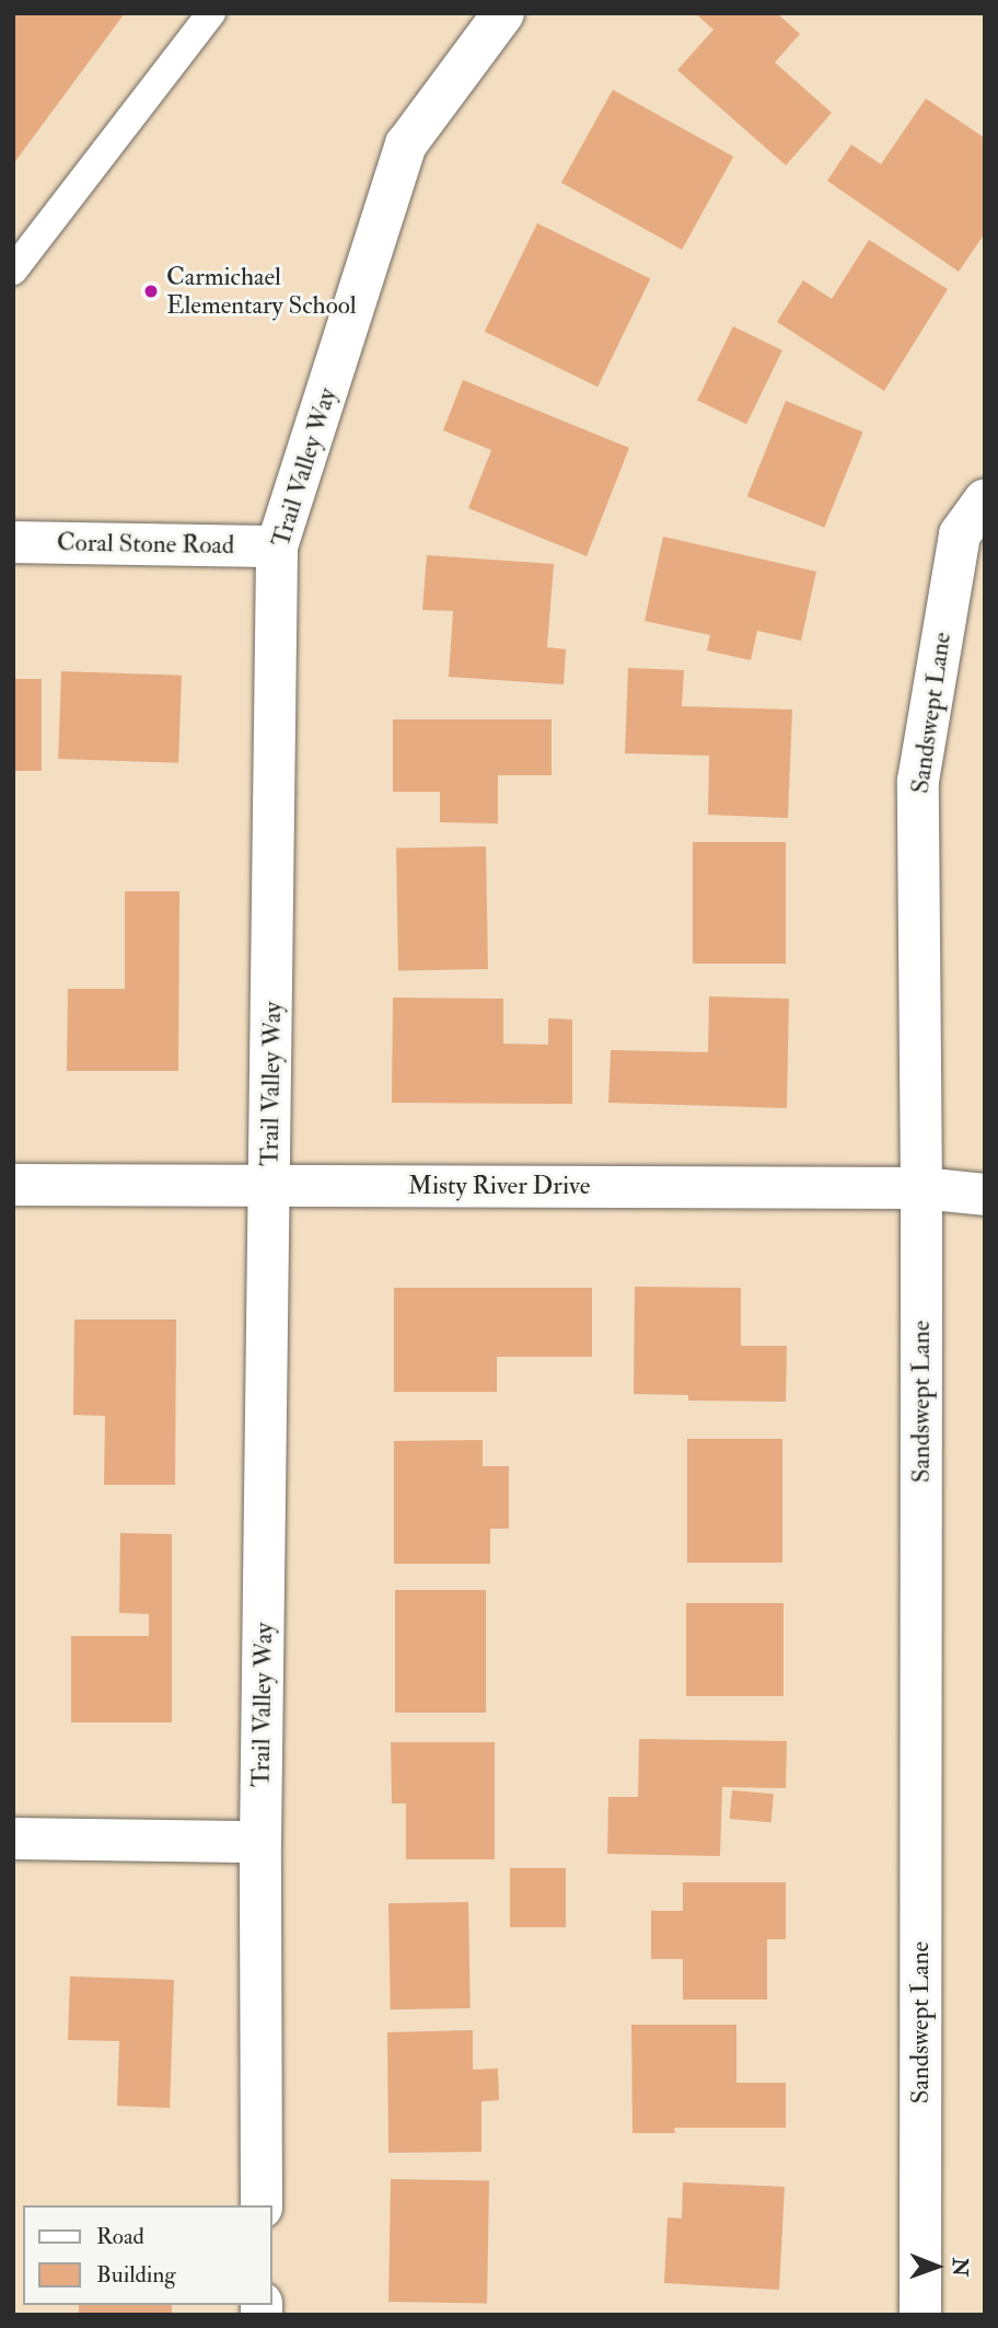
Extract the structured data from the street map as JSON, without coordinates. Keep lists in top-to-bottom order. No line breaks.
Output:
{"streets":{"street":["Trail Valley Way","Coral Stone Road","Sandswept Lane","Misty River Drive"]},"crossings":[["Trail Valley Way","Coral Stone Road"],["Trail Valley Way","Misty River Drive"],["Sandswept Lane","Misty River Drive"]],"places":["Carmichael Elementary School"],"legend":["Road","Building"],"north":"right"}
